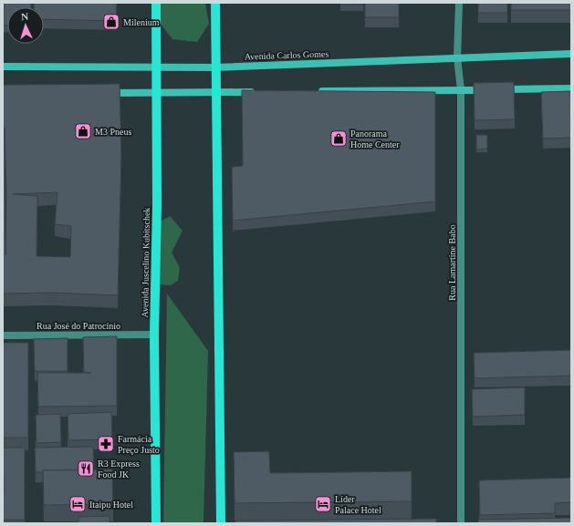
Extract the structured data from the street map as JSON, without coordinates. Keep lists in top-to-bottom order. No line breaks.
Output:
{"streets":{"main road":["Avenida Juscelino Kubitschek"],"street":["Avenida Carlos Gomes","Rua Lamartine Babo","Rua José do Patrocínio"]},"crossings":[["Avenida Carlos Gomes","Avenida Juscelino Kubitschek"],["Avenida Carlos Gomes","Rua Lamartine Babo"],["Avenida Juscelino Kubitschek","Rua José do Patrocínio"]],"places":{"shop":["Milenium","M3 Pneus","Panorama Home Center"],"pharmacy":["Farmácia Preço Justo"],"restaurant":["R3 Express Food JK"],"hotel":["Itaipu Hotel","Líder Palace Hotel"]},"north":"top"}
